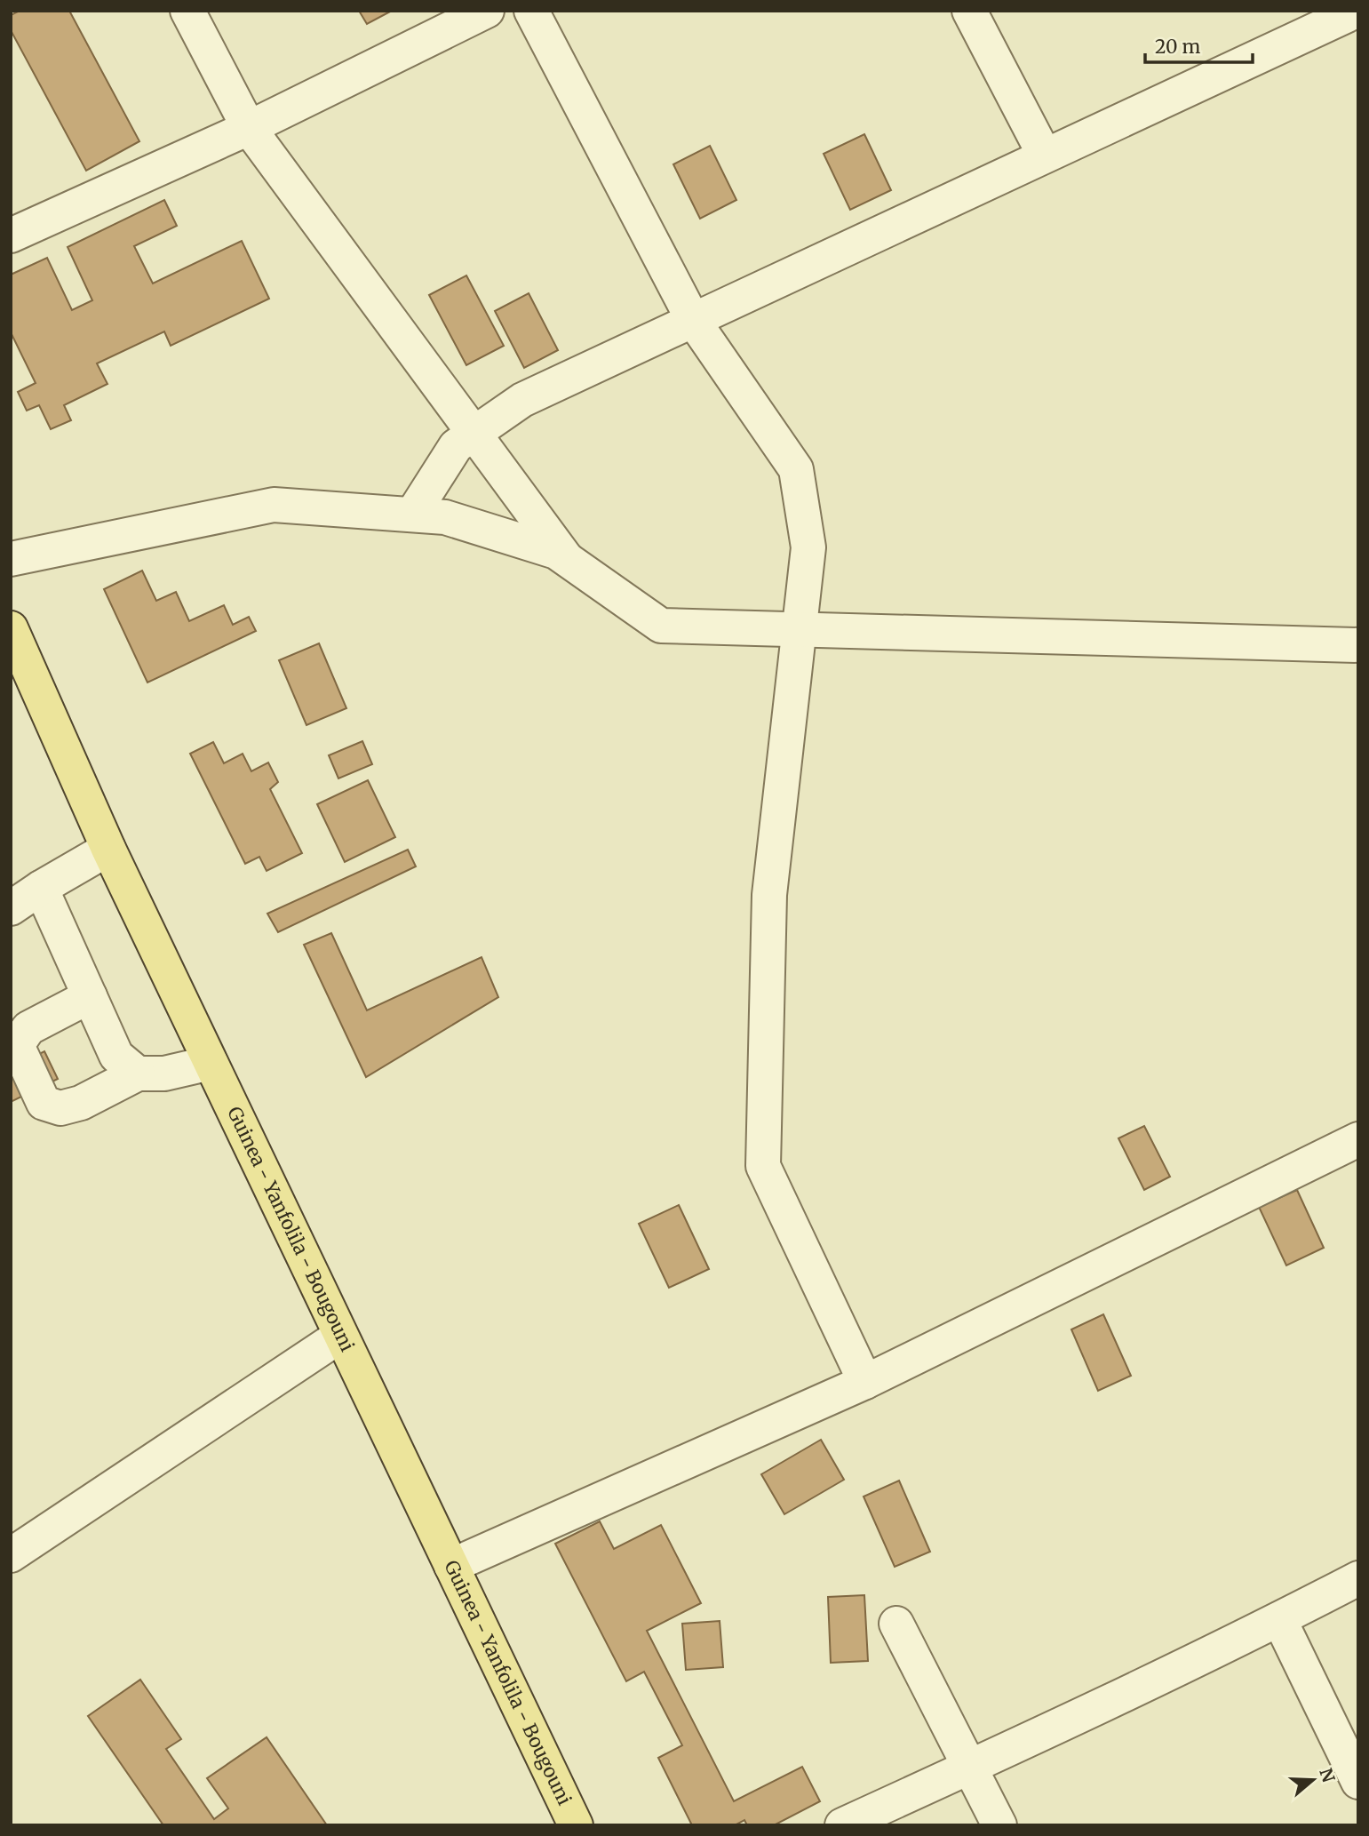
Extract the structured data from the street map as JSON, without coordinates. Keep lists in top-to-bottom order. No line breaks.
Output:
{"streets":{"main road":["Guinea - Yanfolila - Bougouni"]},"scale_bar":"20 m","north":"right"}
